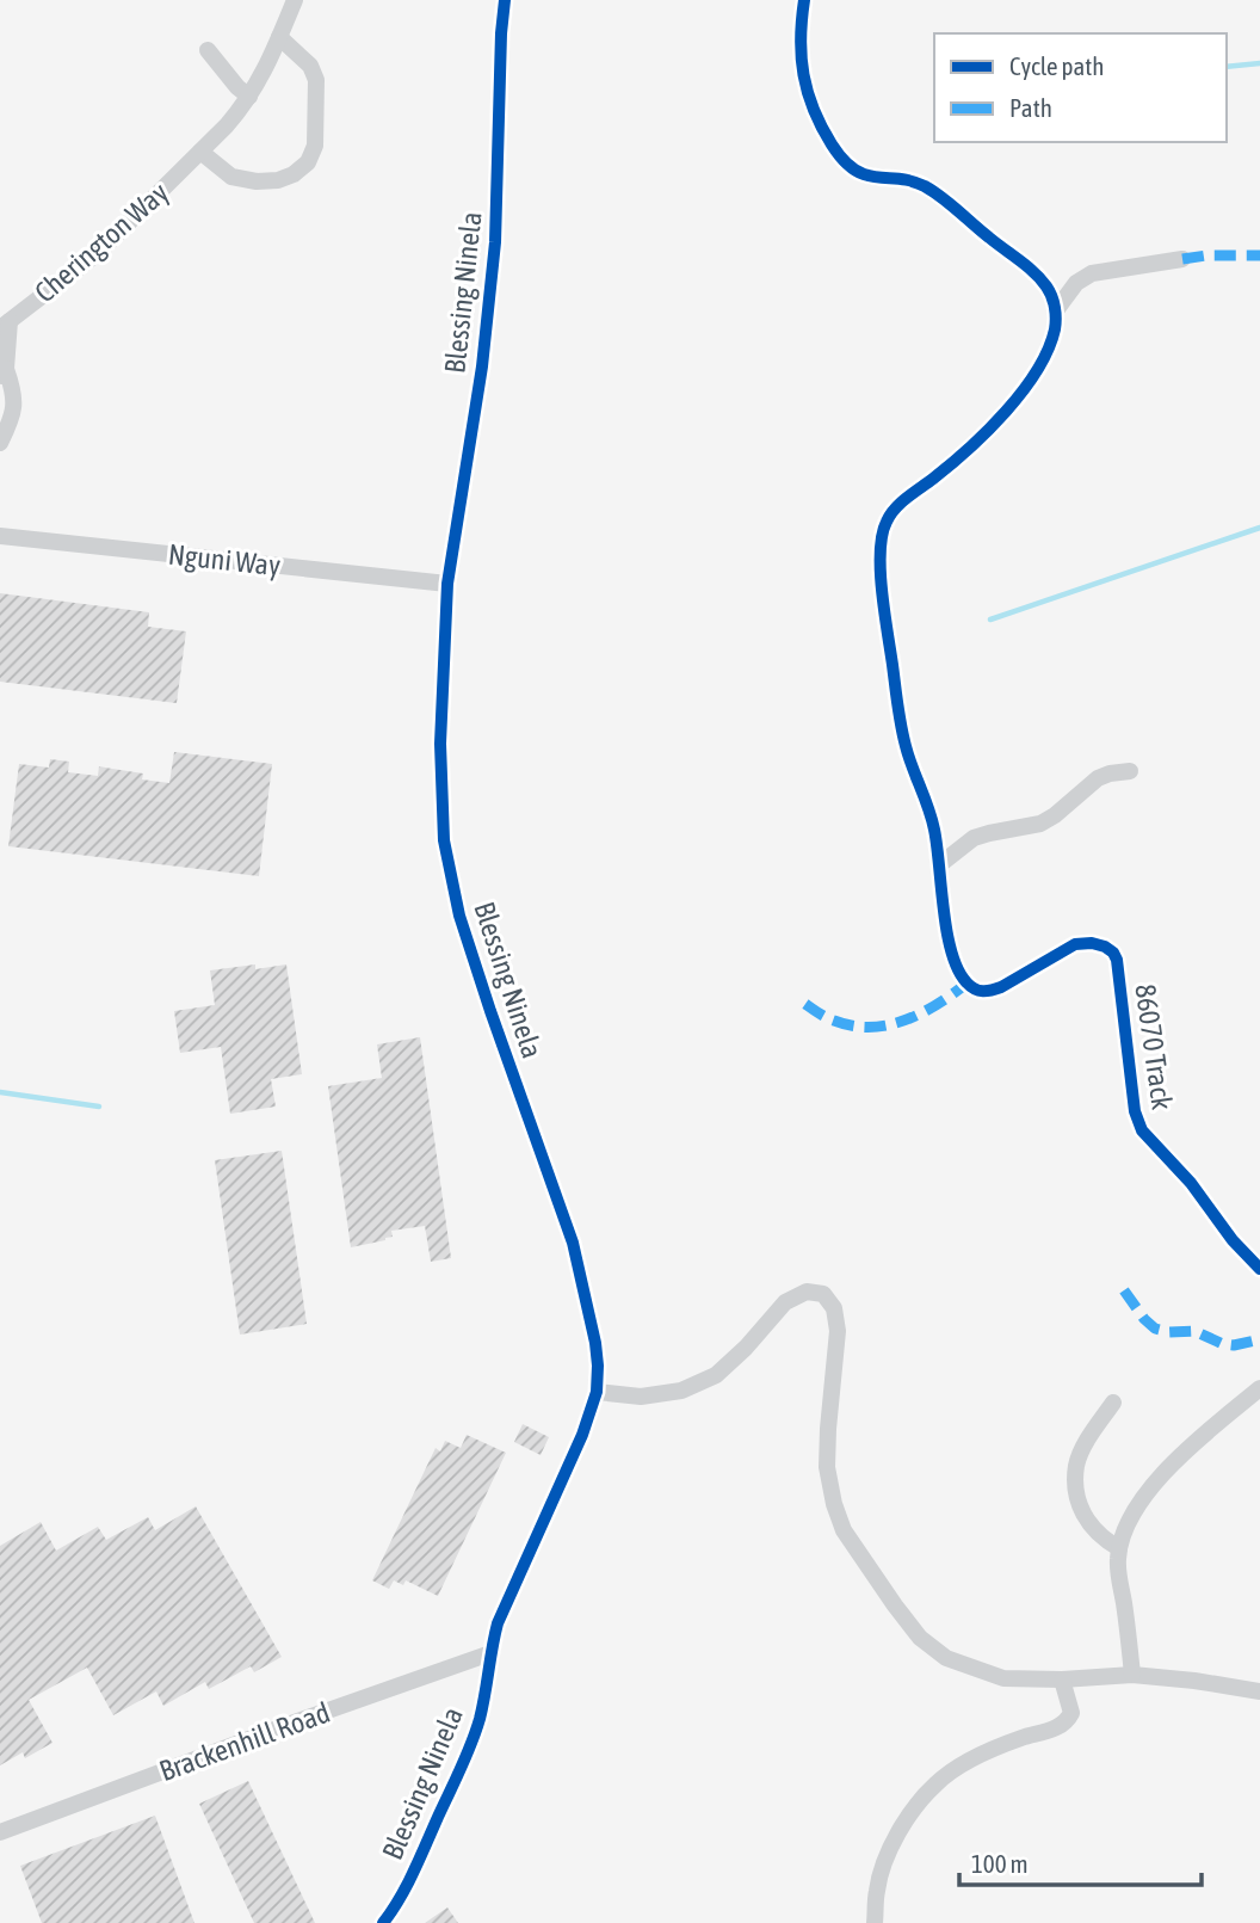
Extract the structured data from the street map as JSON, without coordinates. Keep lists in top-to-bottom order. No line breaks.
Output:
{"streets":{"street":["Cherington Way","Blessing Ninela","Nguni Way","86070 Track","Brackenhill Road"]},"crossings":[["Blessing Ninela","Nguni Way"],["Blessing Ninela","Brackenhill Road"]],"legend":["Cycle path","Path"],"scale_bar":"100 m"}
